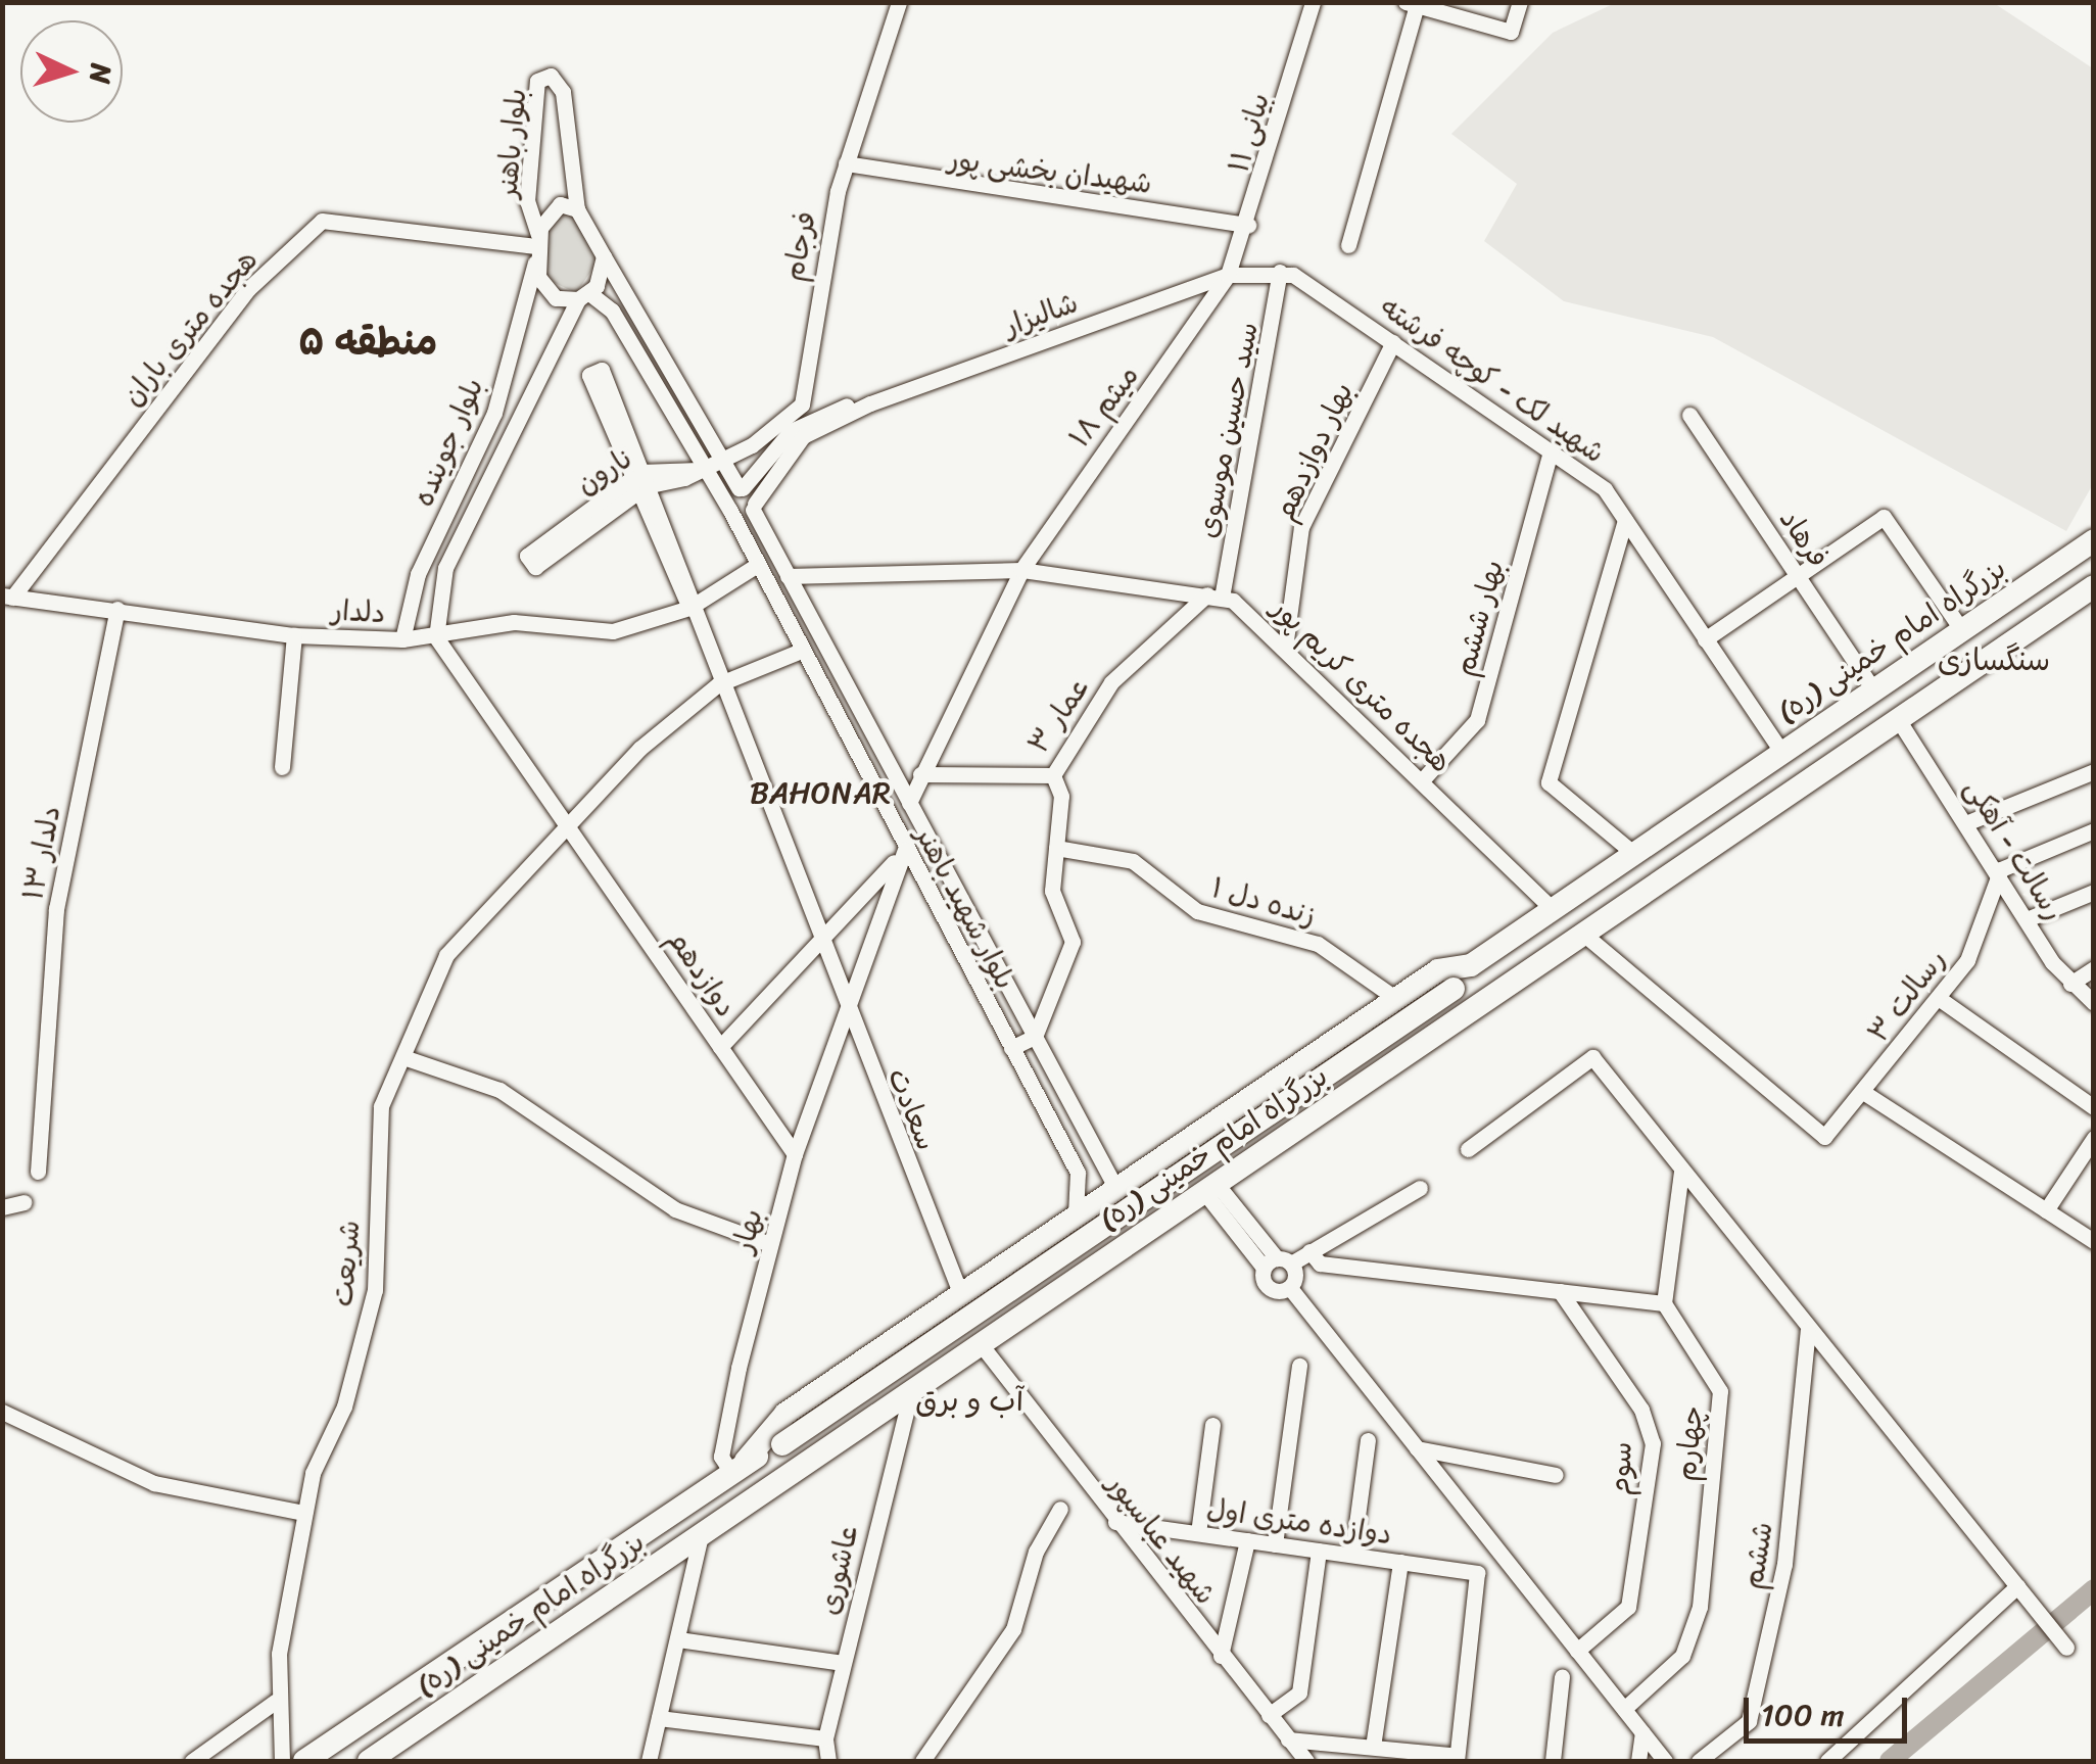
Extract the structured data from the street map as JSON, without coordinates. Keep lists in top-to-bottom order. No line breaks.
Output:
{"streets":{"highway":["بزرگراه امام خمینی (ره)"],"street":["بیانی ۱۱","بلوار باهنر","شهیدان بخشی پور","فرجام","شالیزار","هجده متری باران","شهید لک - کوچه فرشته","میثم ۱۸","سید حسین موسوی","بلوار جوینده","بهار دوازدهم","نارون","فرهاد","دلدار","بهار ششم","هجده متری کریم پور","عمار ۳","رسالت - آهکی","دلدار ۱۳","زنده دل ۱","بلوار شهید باهنر","دوازدهم","رسالت ۳","سعادت","بهار","شریعت","چهارم","سوم","دوازده متری اول","شهید عباسپور","ششم","عاشوری"]},"crossings":[["بیانی ۱۱","شهیدان بخشی پور"],["بیانی ۱۱","شالیزار"],["بیانی ۱۱","میثم ۱۸"],["بلوار باهنر","هجده متری باران"],["بلوار باهنر","بلوار جوینده"],["شهیدان بخشی پور","فرجام"],["شالیزار","میثم ۱۸"],["شالیزار","بلوار شهید باهنر"],["هجده متری باران","بلوار جوینده"],["هجده متری باران","دلدار"],["شهید لک - کوچه فرشته","سید حسین موسوی"],["شهید لک - کوچه فرشته","بهار دوازدهم"],["شهید لک - کوچه فرشته","بهار ششم"],["شهید لک - کوچه فرشته","بزرگراه امام خمینی (ره)"],["میثم ۱۸","عمار ۳"],["میثم ۱۸","بلوار شهید باهنر"],["سید حسین موسوی","هجده متری کریم پور"],["سید حسین موسوی","عمار ۳"],["بلوار جوینده","دلدار"],["بلوار جوینده","دوازدهم"],["بهار دوازدهم","هجده متری کریم پور"],["نارون","سعادت"],["فرهاد","بزرگراه امام خمینی (ره)"],["دلدار","دلدار ۱۳"],["دلدار","دوازدهم"],["دلدار","سعادت"],["بهار ششم","هجده متری کریم پور"],["بزرگراه امام خمینی (ره)","هجده متری کریم پور"],["بزرگراه امام خمینی (ره)","رسالت - آهکی"],["بزرگراه امام خمینی (ره)","زنده دل ۱"],["بزرگراه امام خمینی (ره)","بلوار شهید باهنر"],["بزرگراه امام خمینی (ره)","رسالت ۳"],["بزرگراه امام خمینی (ره)","سعادت"],["بزرگراه امام خمینی (ره)","بهار"],["بزرگراه امام خمینی (ره)","شهید عباسپور"],["بزرگراه امام خمینی (ره)","عاشوری"],["هجده متری کریم پور","عمار ۳"],["رسالت - آهکی","رسالت ۳"],["بلوار شهید باهنر","بهار"],["دوازدهم","بهار"],["دوازدهم","شریعت"],["سعادت","بهار"],["سعادت","شریعت"],["دوازده متری اول","شهید عباسپور"]],"districts":["منطقه ۵","سنگسازی","BAHONAR","آب و برق"],"scale_bar":"100 m","north":"right"}
